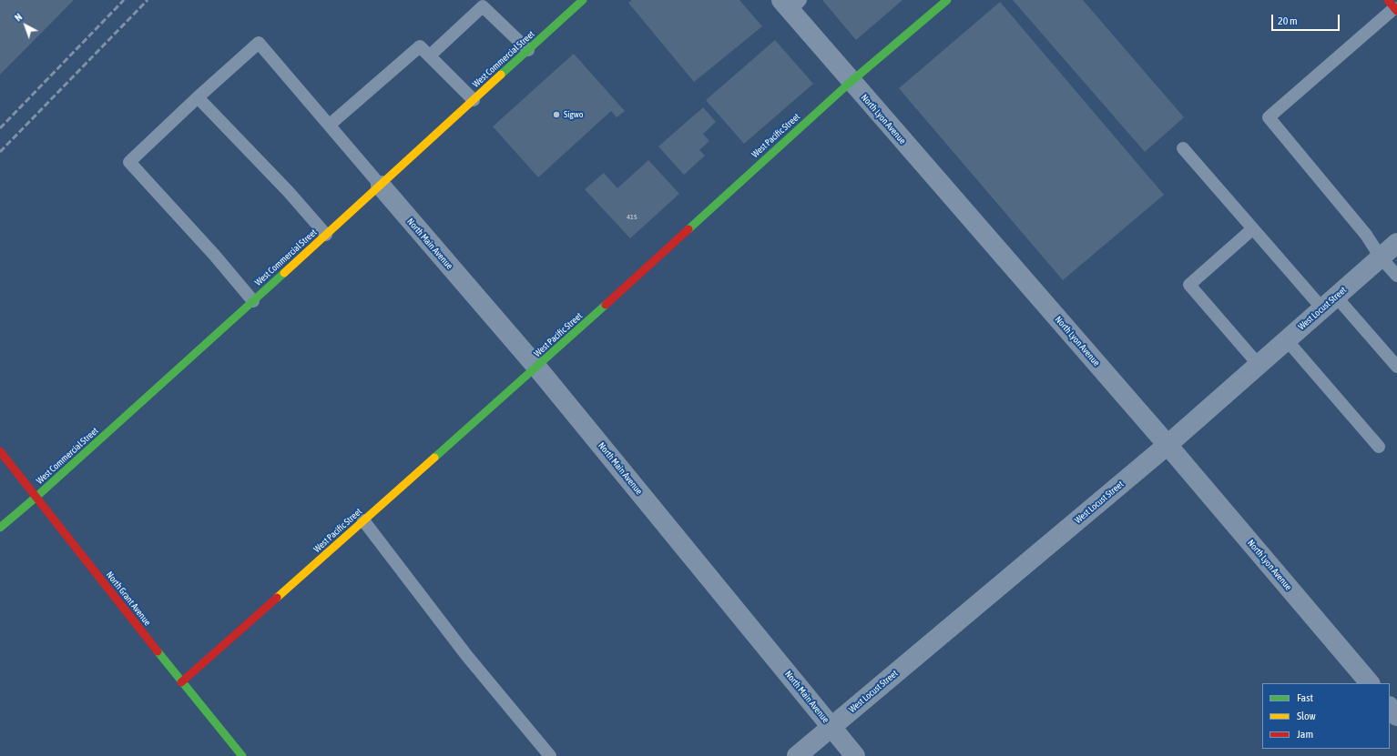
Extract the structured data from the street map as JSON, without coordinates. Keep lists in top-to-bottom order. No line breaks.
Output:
{"streets":{"street":["West Commercial Street","North Lyon Avenue","West Pacific Street","North Main Avenue","West Locust Street","North Grant Avenue"]},"crossings":[["West Commercial Street","North Main Avenue"],["West Commercial Street","North Grant Avenue"],["North Lyon Avenue","West Pacific Street"],["North Lyon Avenue","West Locust Street"],["West Pacific Street","North Main Avenue"],["West Pacific Street","North Grant Avenue"],["North Main Avenue","West Locust Street"]],"places":["Sigwo"],"house_numbers":["415"],"legend":["Fast","Slow","Jam"],"scale_bar":"20 m","north":"top left"}
